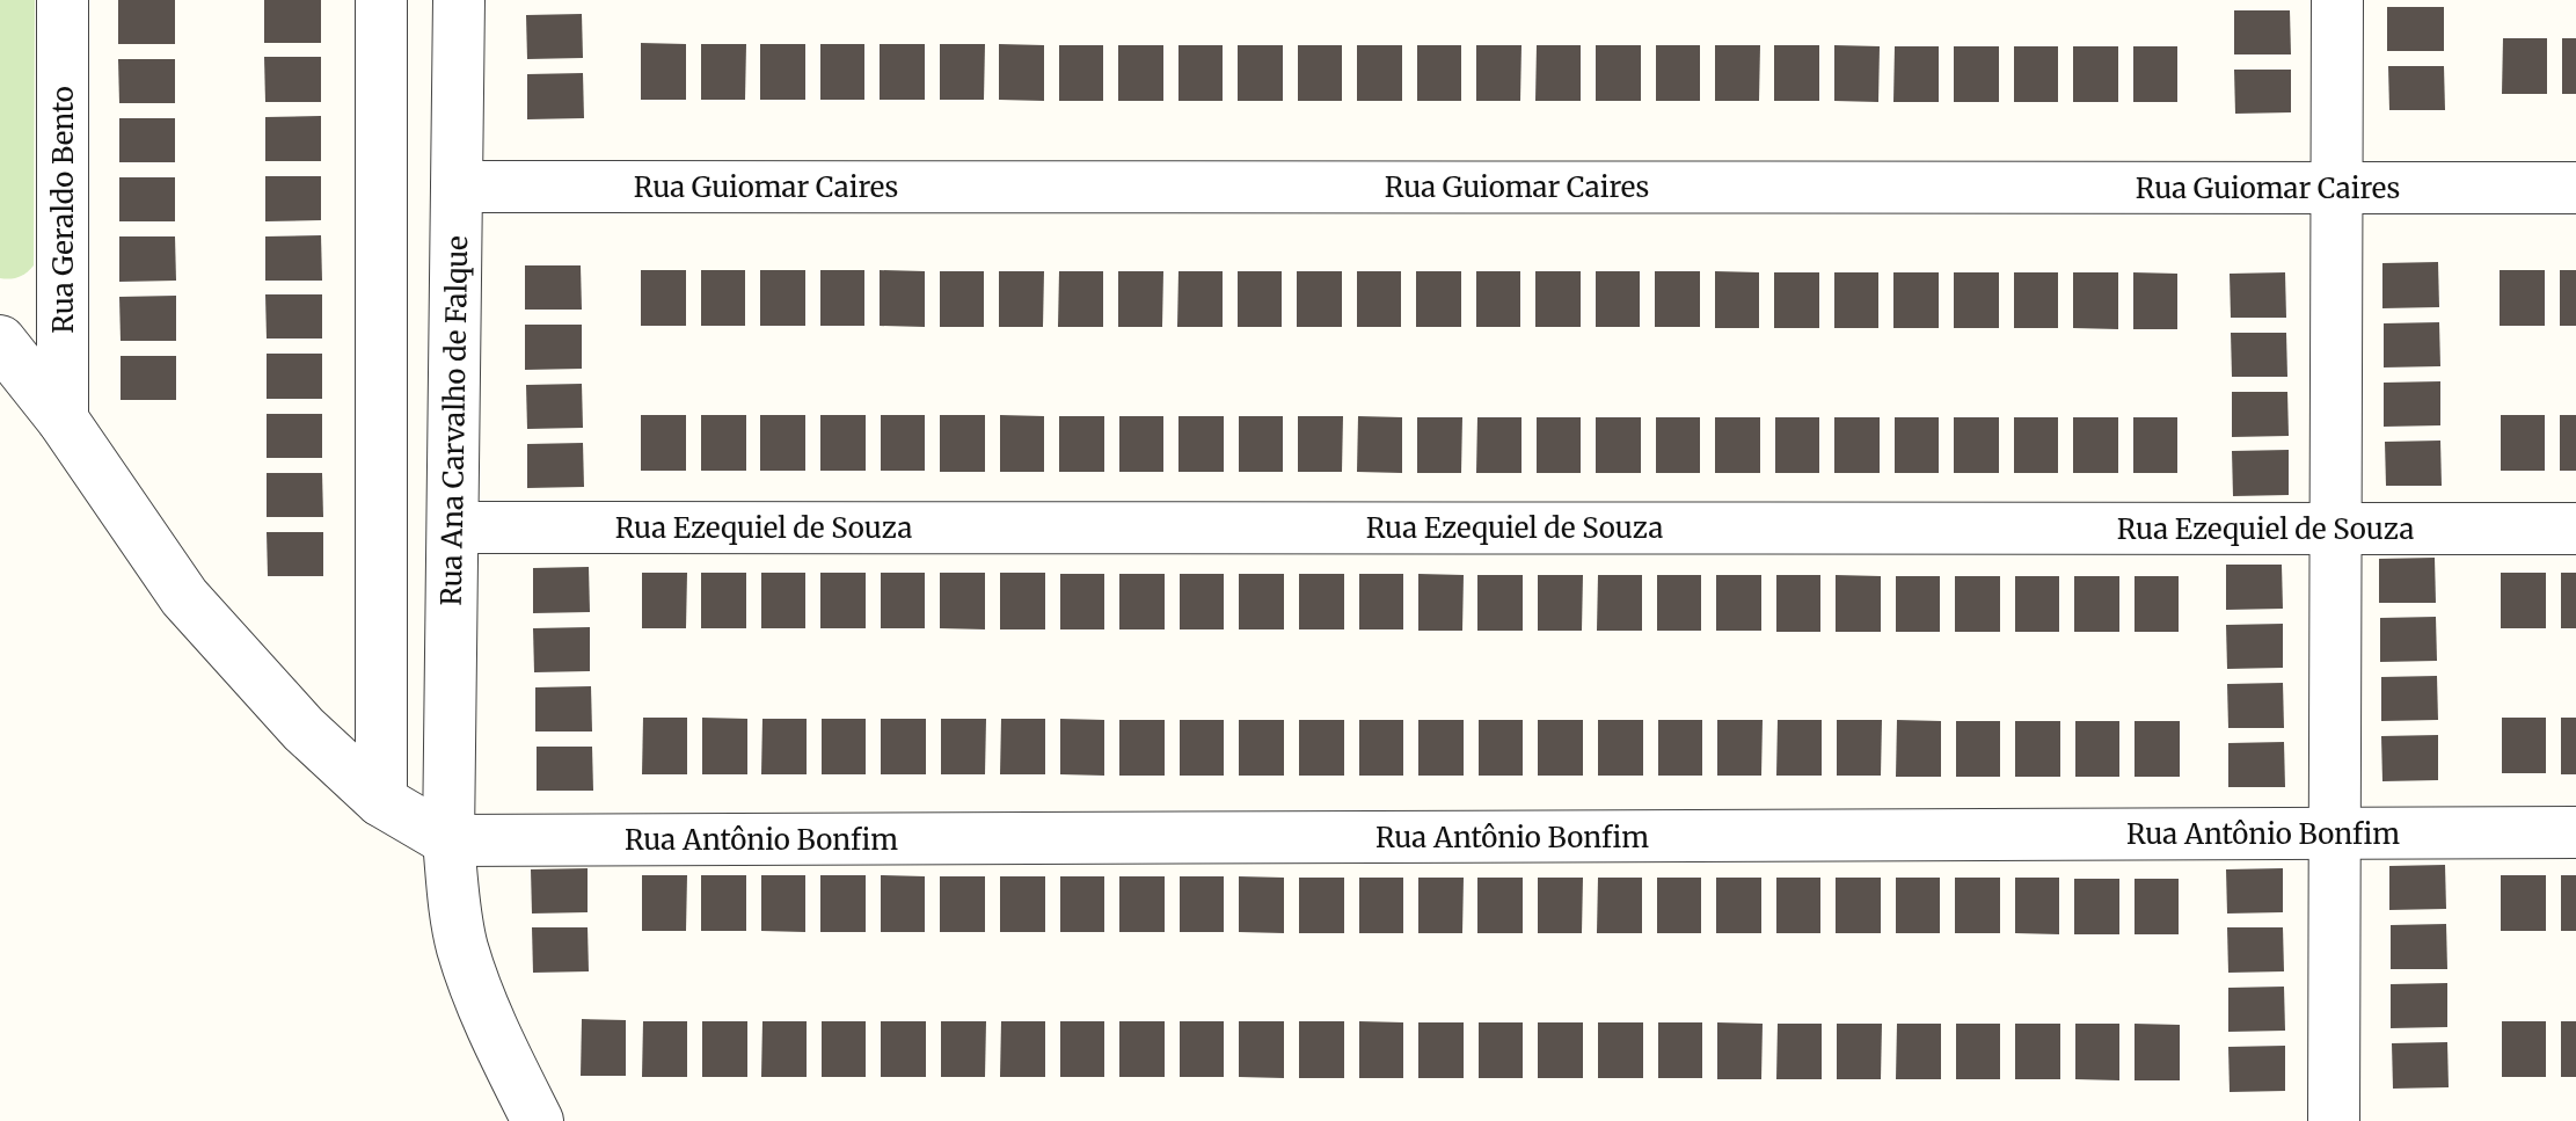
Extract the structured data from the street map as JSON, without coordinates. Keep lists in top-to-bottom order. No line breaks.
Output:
{"streets":{"street":["Rua Guiomar Caires","Rua Geraldo Bento","Rua Ana Carvalho de Falque","Rua Ezequiel de Souza","Rua Antônio Bonfim"]},"crossings":[["Rua Guiomar Caires","Rua Ana Carvalho de Falque"],["Rua Ana Carvalho de Falque","Rua Ezequiel de Souza"],["Rua Ana Carvalho de Falque","Rua Antônio Bonfim"]]}
